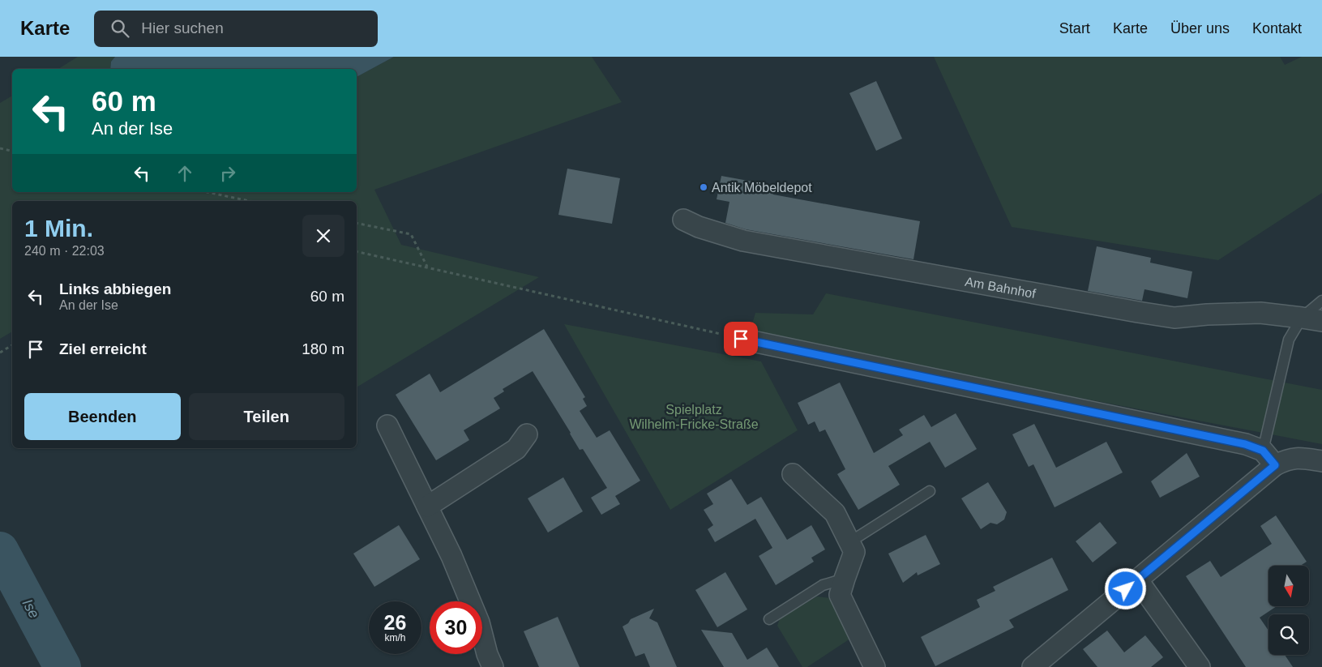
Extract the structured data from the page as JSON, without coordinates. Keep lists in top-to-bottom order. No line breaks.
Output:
{"streets":{"street":["Am Bahnhof"]},"water":["Ise"],"parks":["Spielplatz Wilhelm-Fricke-Straße"],"places":["Antik Möbeldepot"],"north":"bottom","page":{"header":"Karte","search":"Hier suchen","nav":["Start","Karte","Über uns","Kontakt"],"turn":["60 m","An der Ise"],"heading":["1 Min.","240 m · 22:03"],"list":[{"name":"Links abbiegen","note":"An der Ise","value":"60 m"},{"name":"Ziel erreicht","value":"180 m"}],"buttons":["Beenden","Teilen"],"speed":"26 km/h","limit":"30"}}
